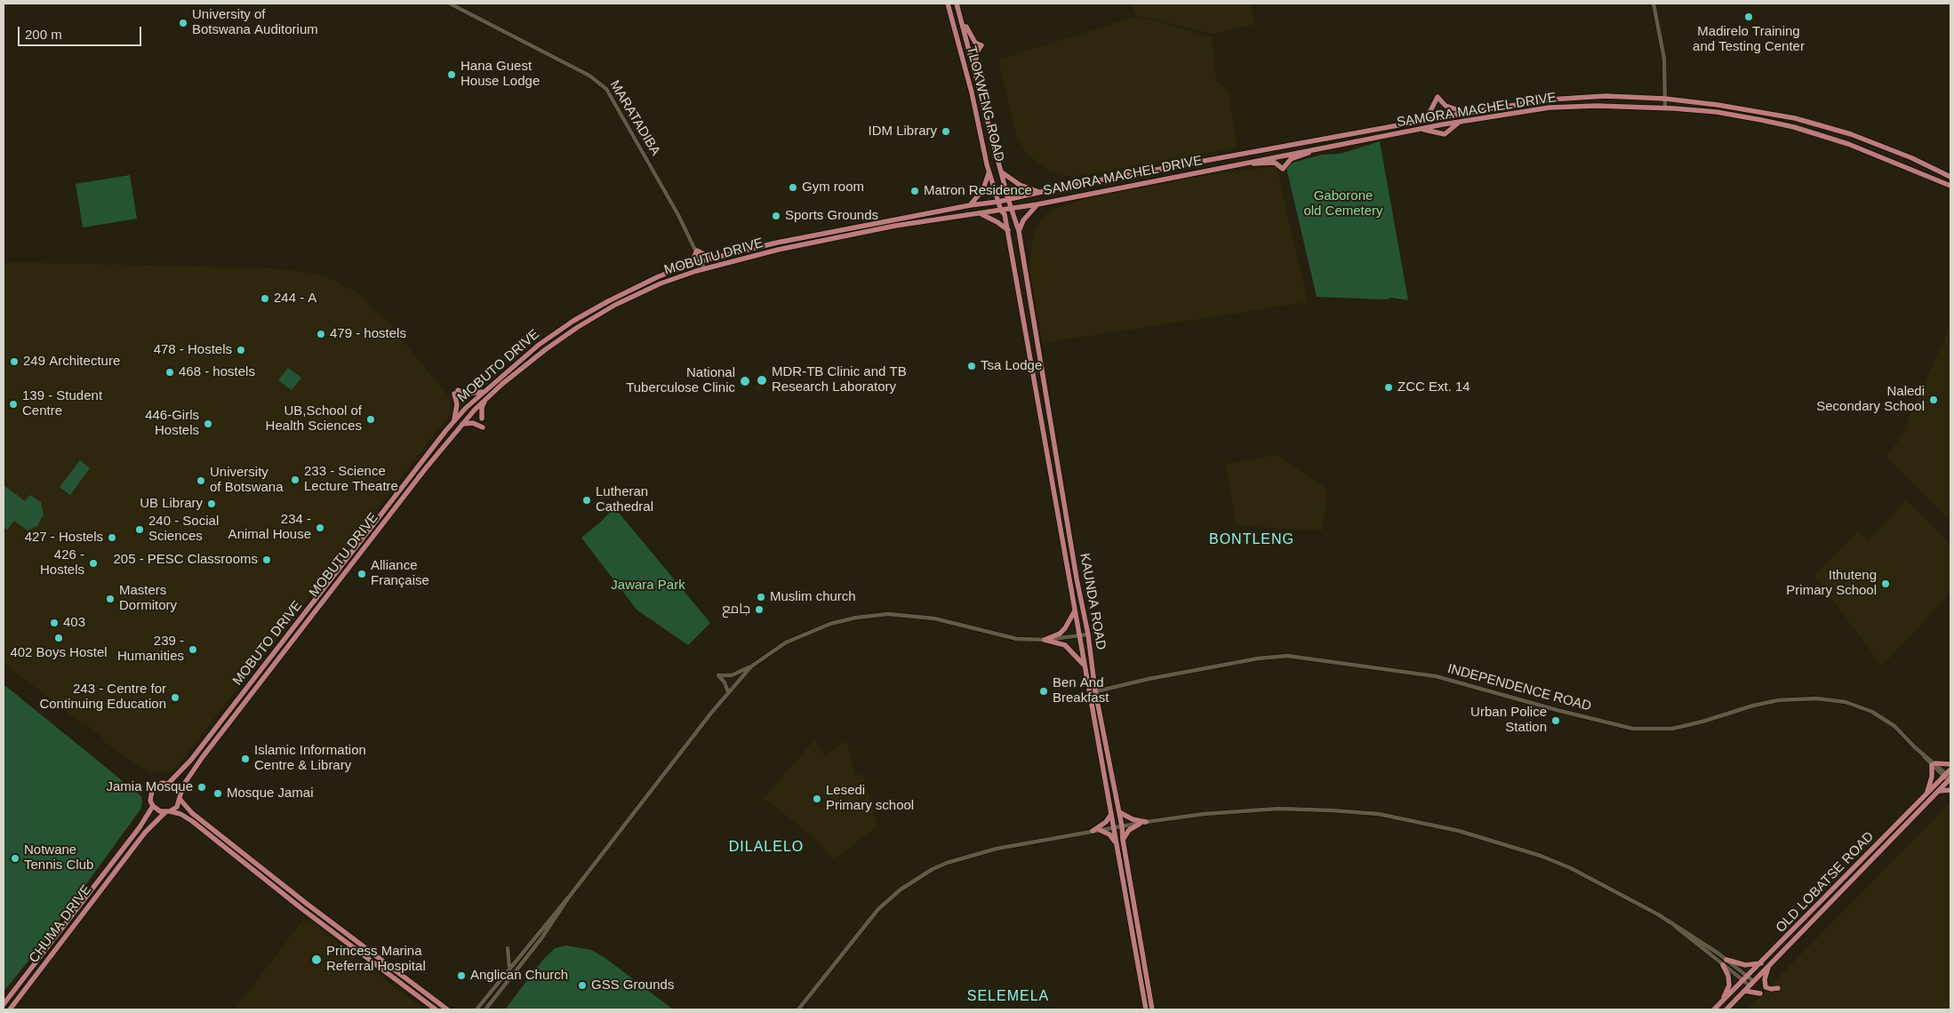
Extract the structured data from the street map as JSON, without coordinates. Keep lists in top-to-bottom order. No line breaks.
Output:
{"streets":{"main road":["TLOKWENG ROAD","SAMORA MACHEL DRIVE","MOBUTU DRIVE","MOBUTO DRIVE","KAUNDA ROAD","OLD LOBATSE ROAD","CHUMA DRIVE"],"street":["MARATADIBA","INDEPENDENCE ROAD"]},"crossings":[["TLOKWENG ROAD","SAMORA MACHEL DRIVE"],["TLOKWENG ROAD","MOBUTU DRIVE"],["TLOKWENG ROAD","MOBUTO DRIVE"],["TLOKWENG ROAD","KAUNDA ROAD"],["SAMORA MACHEL DRIVE","MOBUTU DRIVE"],["SAMORA MACHEL DRIVE","KAUNDA ROAD"],["MARATADIBA","MOBUTU DRIVE"],["MARATADIBA","MOBUTO DRIVE"],["MOBUTU DRIVE","MOBUTO DRIVE"],["MOBUTU DRIVE","CHUMA DRIVE"],["MOBUTO DRIVE","CHUMA DRIVE"],["KAUNDA ROAD","INDEPENDENCE ROAD"],["INDEPENDENCE ROAD","OLD LOBATSE ROAD"]],"districts":["BONTLENG","DILALELO","SELEMELA"],"parks":["Gaborone old Cemetery","Jawara Park"],"places":["Madirelo Training and Testing Center","University of Botswana Auditorium","Hana Guest House Lodge","IDM Library","Gym room","Matron Residence","Sports Grounds","244 - A","479 - hostels","478 - Hostels","249 Architecture","Tsa Lodge","468 - hostels","MDR-TB Clinic and TB Research Laboratory","National Tuberculose Clinic","ZCC Ext. 14","Naledi Secondary School","139 - Student Centre","UB,School of Health Sciences","446-Girls Hostels","233 - Science Lecture Theatre","University of Botswana","Lutheran Cathedral","UB Library","234 - Animal House","240 - Social Sciences","427 - Hostels","205 - PESC Classrooms","426 - Hostels","Alliance Française","Ithuteng Primary School","Muslim church","Masters Dormitory","جامع","403","402 Boys Hostel","239 - Humanities","Ben And Breakfast","243 - Centre for Continuing Education","Urban Police Station","Islamic Information Centre & Library","Jamia Mosque","Mosque Jamai","Lesedi Primary school","Notwane Tennis Club","Princess Marina Referral Hospital","Anglican Church","GSS Grounds"],"scale_bar":"200 m"}
